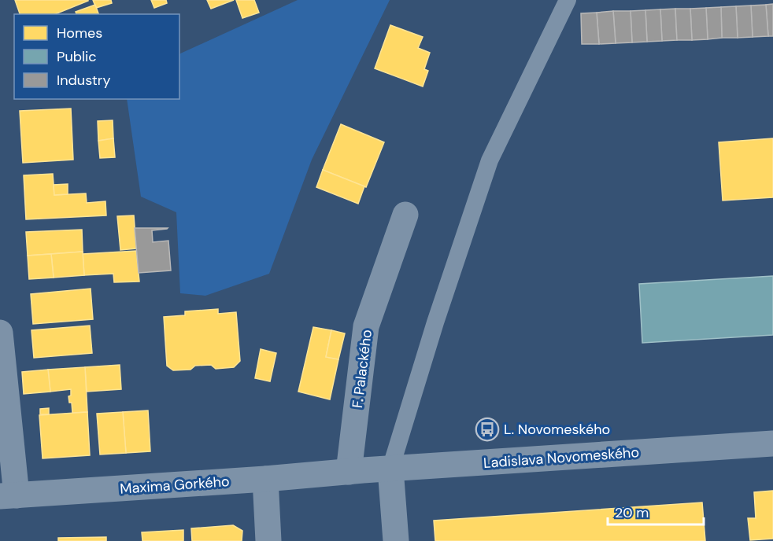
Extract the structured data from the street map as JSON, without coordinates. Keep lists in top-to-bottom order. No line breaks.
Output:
{"streets":{"street":["F. Palackého","Ladislava Novomeského","Maxima Gorkého"]},"crossings":[["F. Palackého","Ladislava Novomeského"],["F. Palackého","Maxima Gorkého"],["Ladislava Novomeského","Maxima Gorkého"]],"places":{"bus stop":["L. Novomeského"]},"legend":["Homes","Public","Industry"],"scale_bar":"20 m"}
